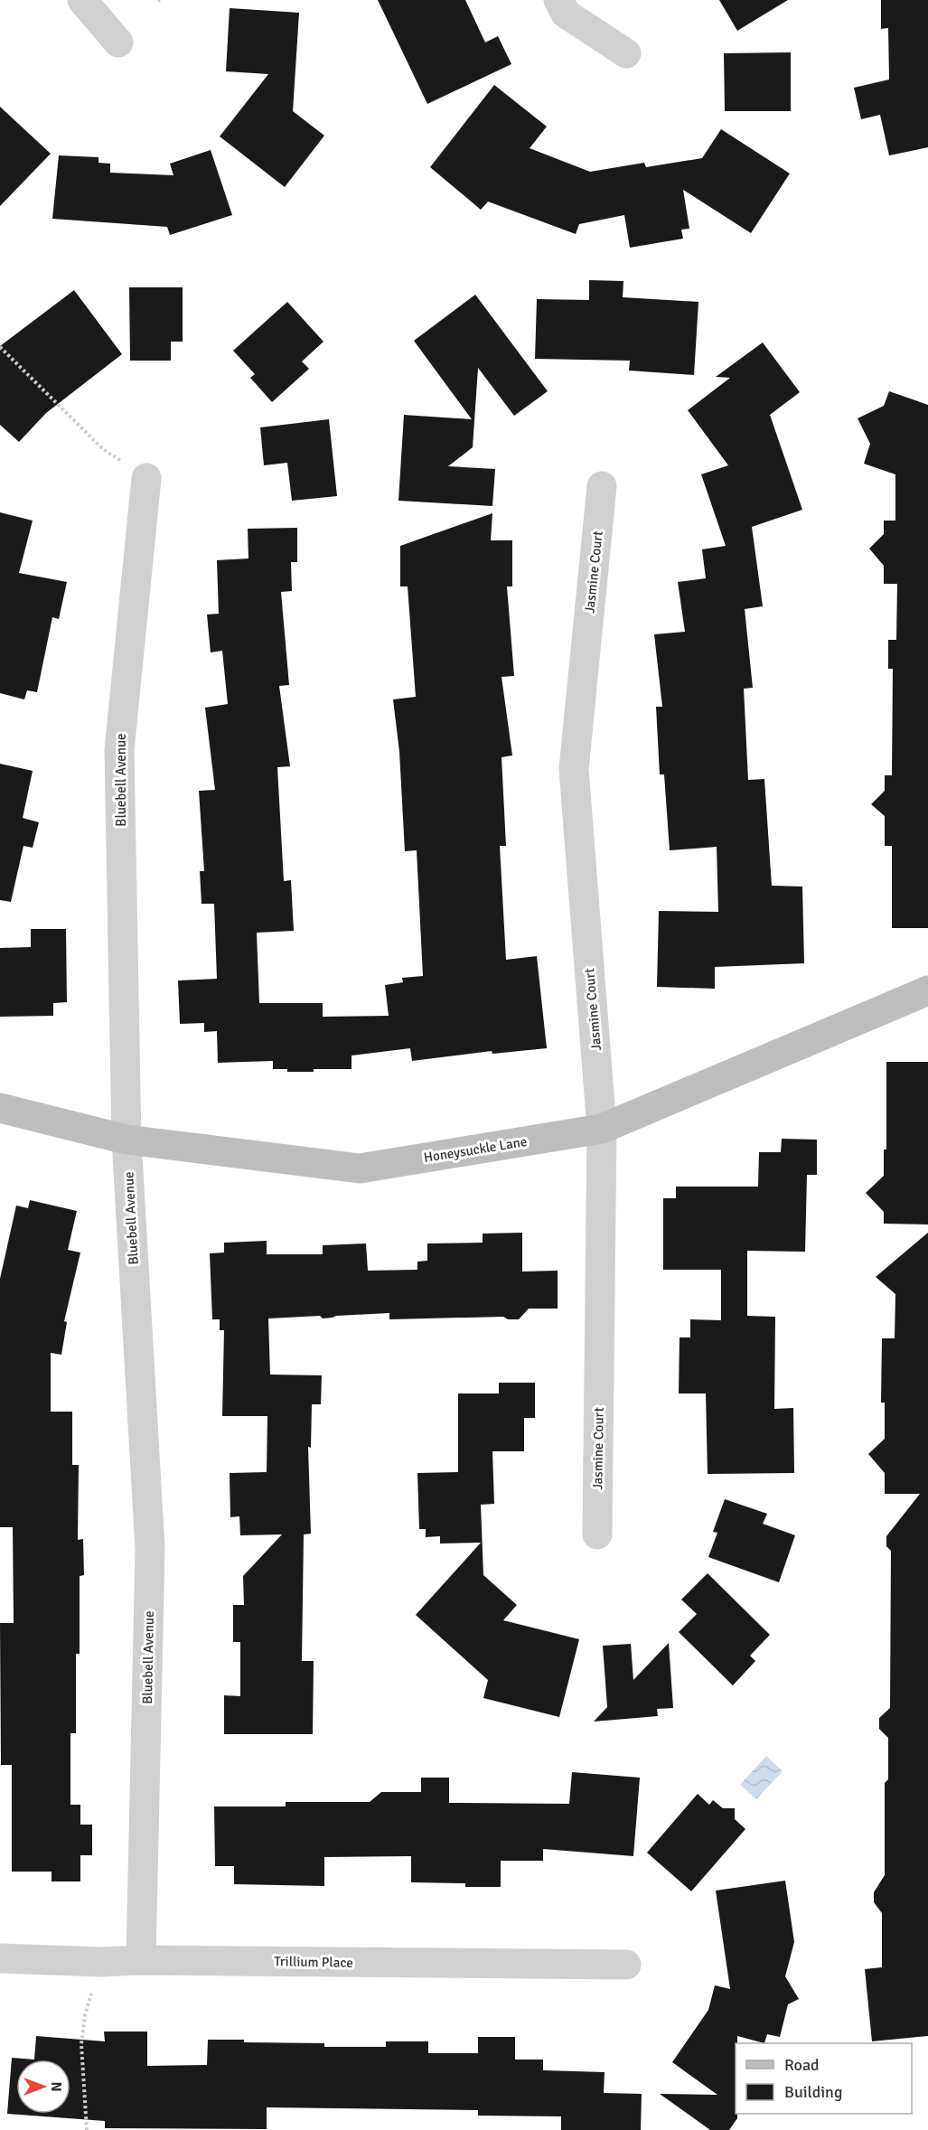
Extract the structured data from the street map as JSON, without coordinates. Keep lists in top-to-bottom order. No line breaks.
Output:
{"streets":{"street":["Jasmine Court","Bluebell Avenue","Honeysuckle Lane","Trillium Place"]},"crossings":[["Jasmine Court","Honeysuckle Lane"],["Bluebell Avenue","Honeysuckle Lane"],["Bluebell Avenue","Trillium Place"]],"legend":["Road","Building"],"north":"right"}
